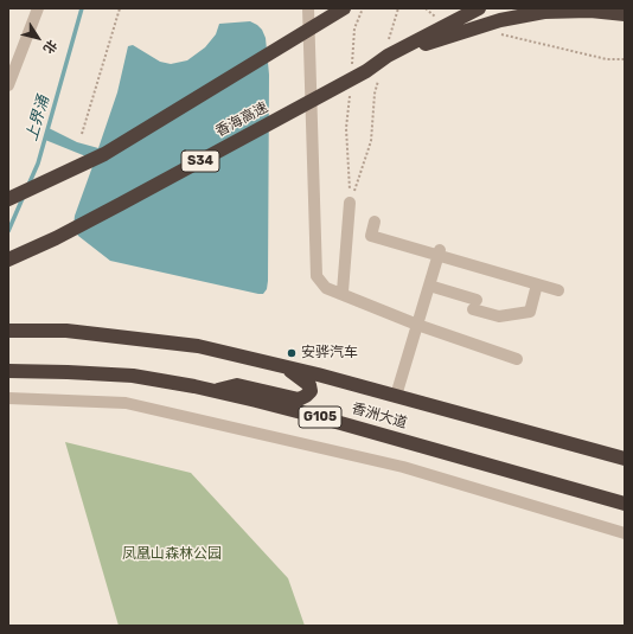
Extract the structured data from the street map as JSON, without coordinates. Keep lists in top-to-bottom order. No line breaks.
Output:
{"streets":{"highway":["香海高速","S34","香洲大道","G105"]},"crossings":[["香海高速","S34"]],"water":["上界涌"],"parks":["凤凰山森林公园"],"places":["安骅汽车"],"north":"bottom right"}
